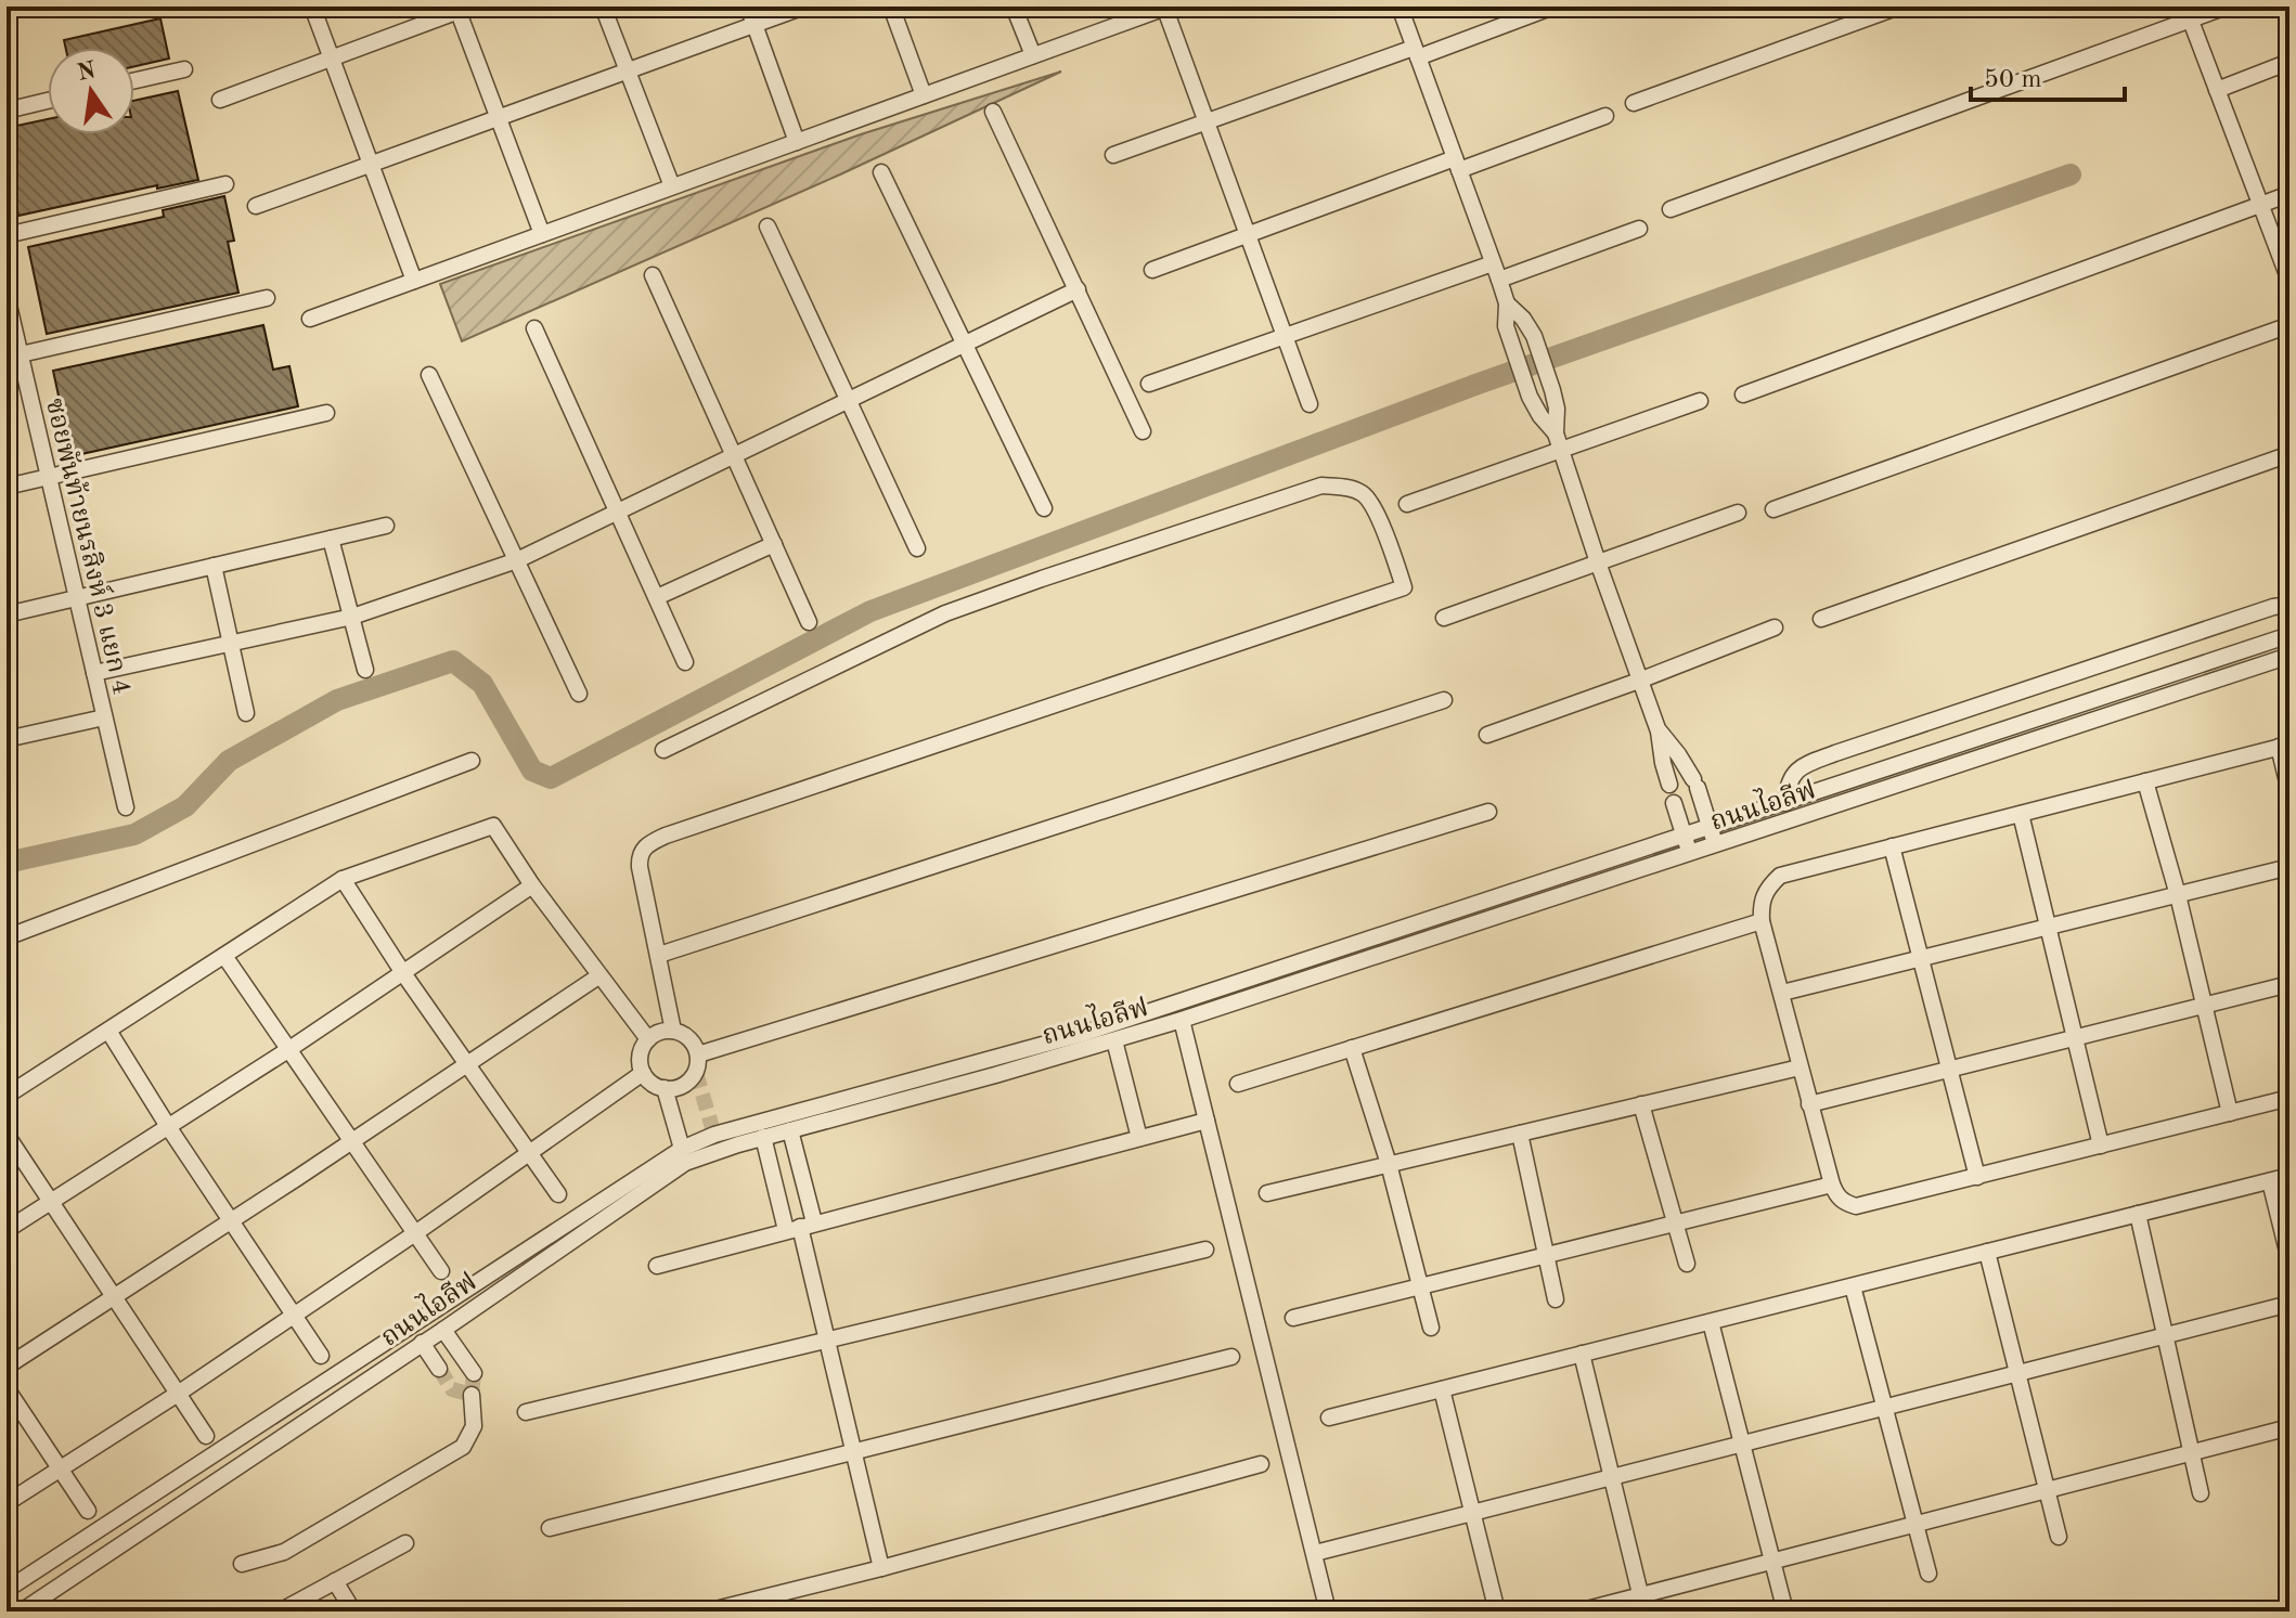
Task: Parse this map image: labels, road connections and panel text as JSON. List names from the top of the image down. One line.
{"streets":{"street":["ซอยพันท้ายนรสิงห์ 3 แยก 4","ถนนไอลีฟ"]},"scale_bar":"50 m","north":"top"}
